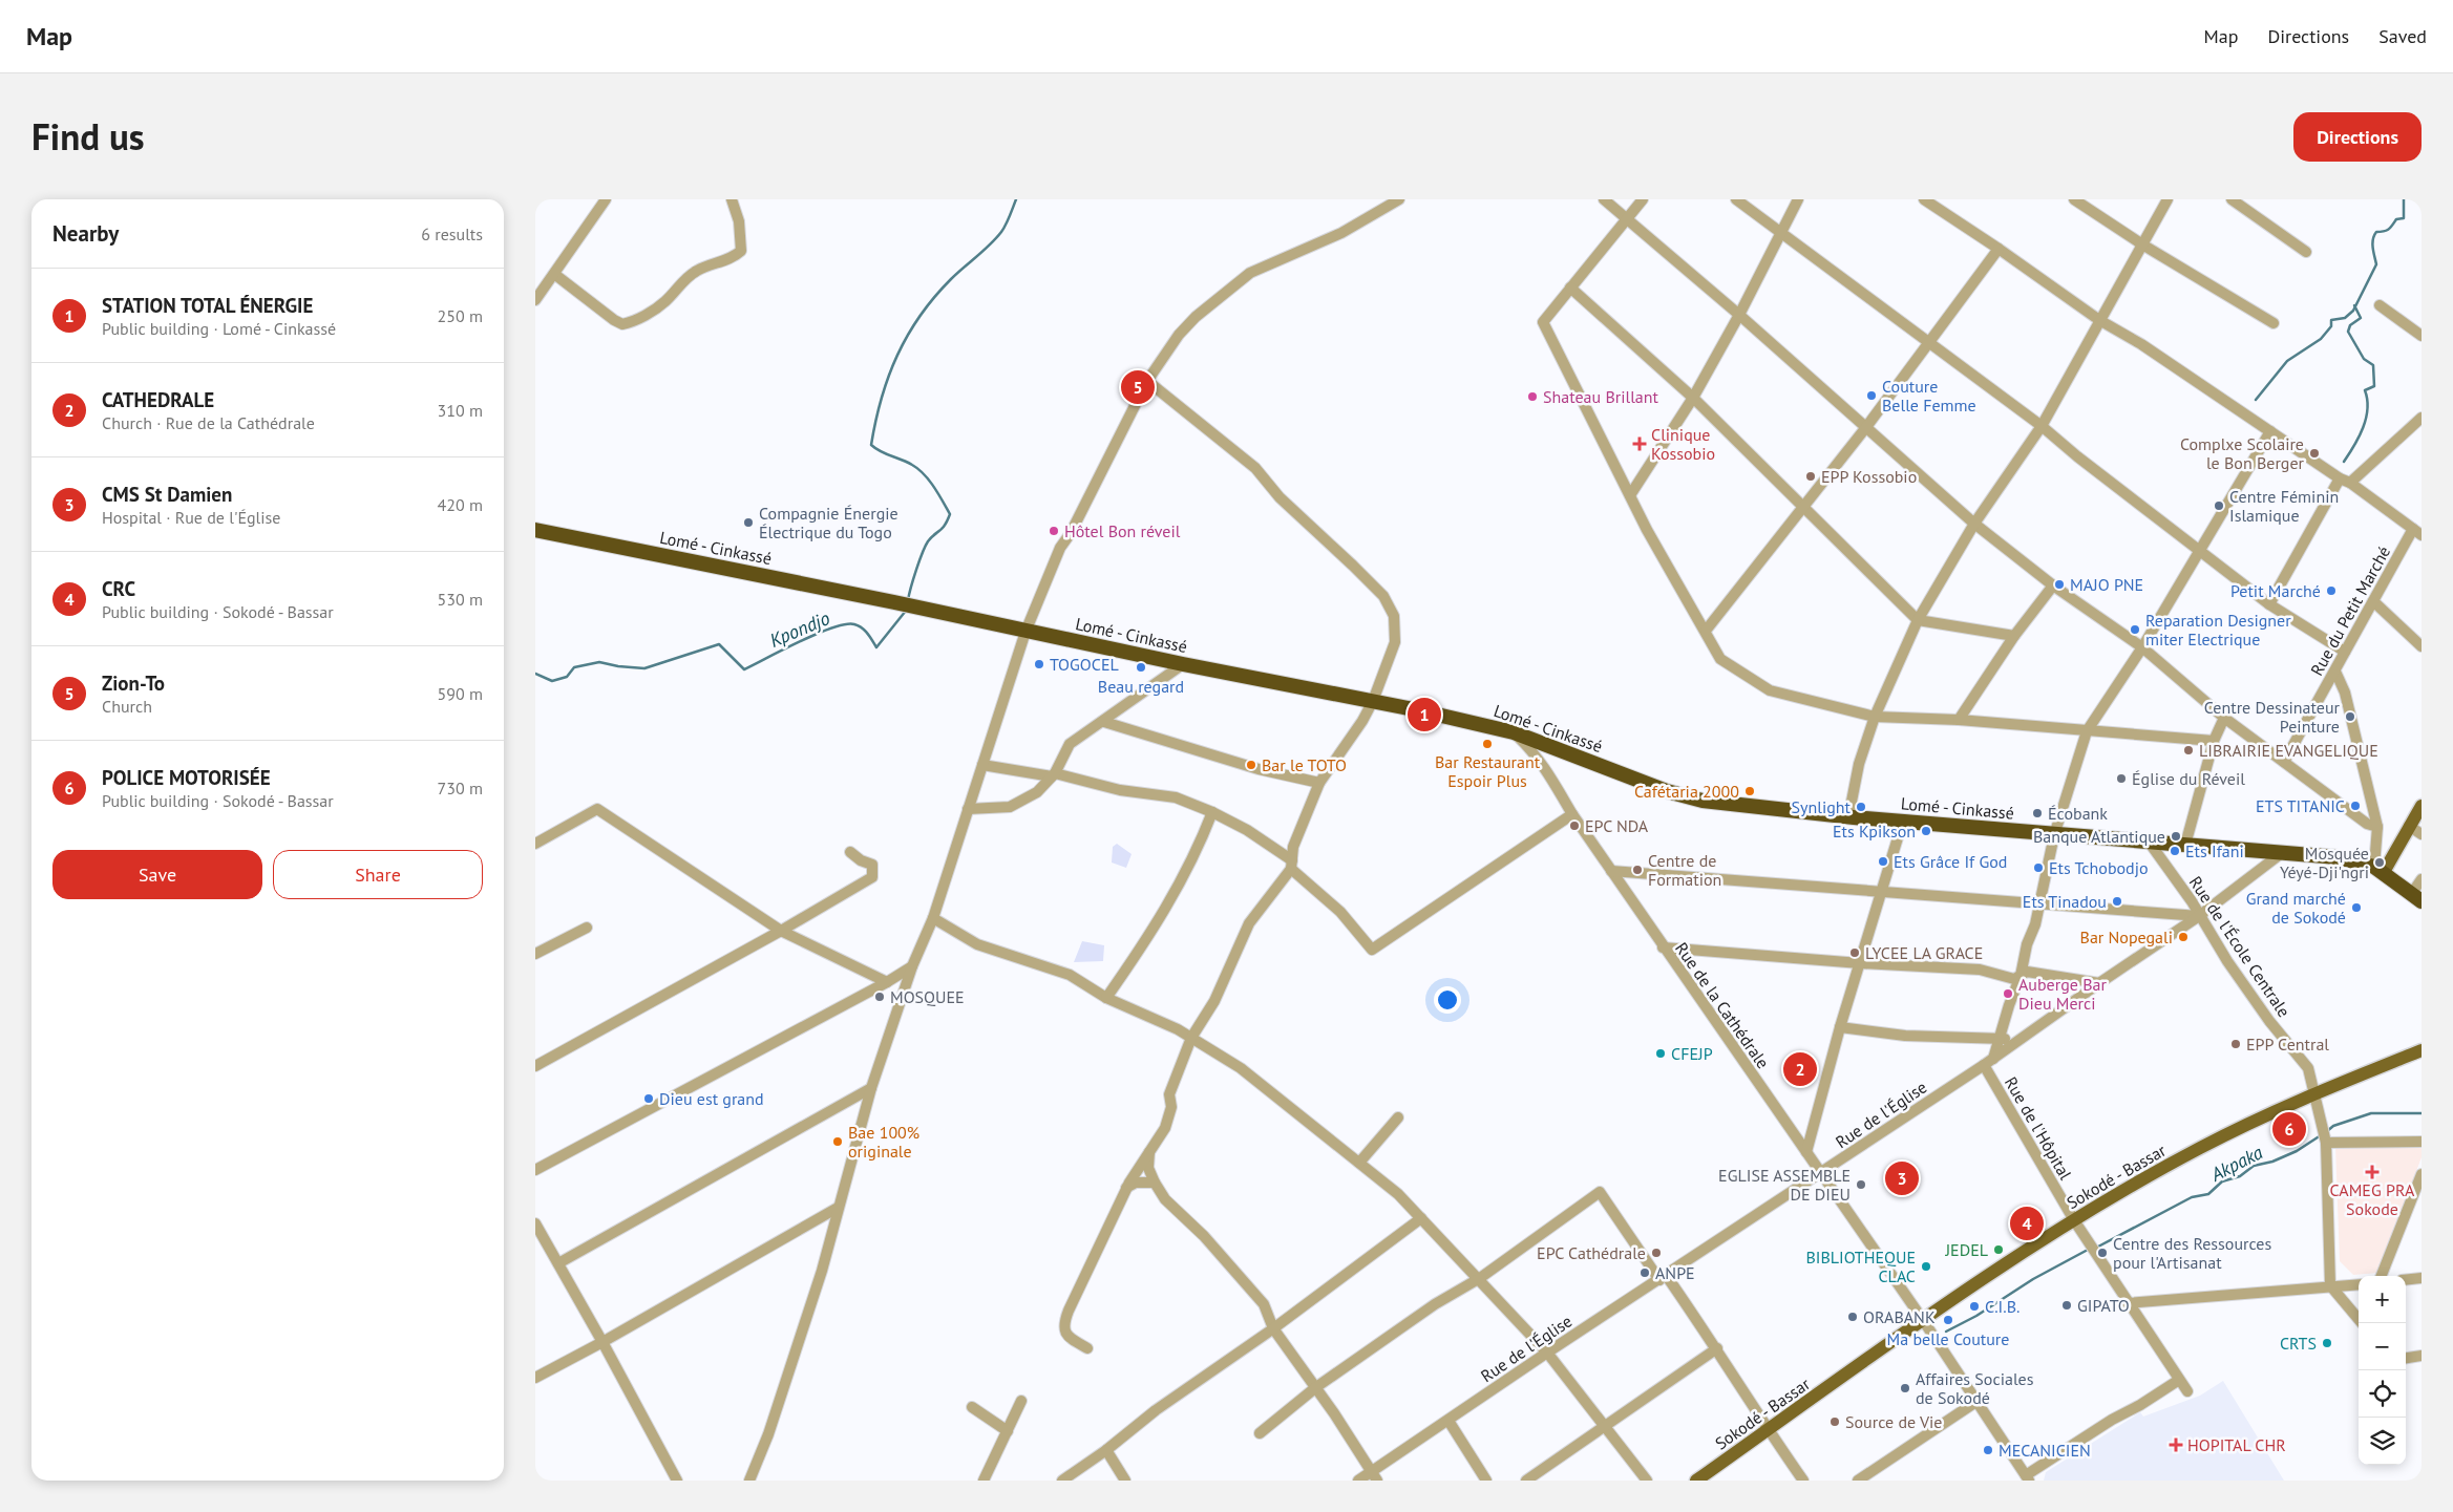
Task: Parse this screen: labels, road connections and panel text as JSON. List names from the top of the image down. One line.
{"streets":{"highway":["Lomé - Cinkassé"],"main road":["Sokodé - Bassar"],"street":["Rue du Petit Marché","Rue de l'École Centrale","Rue de la Cathédrale","Rue de l'Église","Rue de l'Hôpital"]},"crossings":[["Lomé - Cinkassé","Rue de l'École Centrale"],["Lomé - Cinkassé","Rue de la Cathédrale"],["Lomé - Cinkassé","Rue de l'Église"],["Rue de l'École Centrale","Rue de l'Église"],["Rue de l'École Centrale","Sokodé - Bassar"],["Rue de la Cathédrale","Rue de l'Église"],["Rue de la Cathédrale","Sokodé - Bassar"],["Rue de l'Église","Rue de l'Hôpital"],["Rue de l'Hôpital","Sokodé - Bassar"]],"water":["Kpondjo","Akpaka"],"places":{"other":["Couture Belle Femme","Shateau Brillant","Complxe Scolaire le Bon Berger","EPP Kossobio","Centre Féminin Islamique","Compagnie Énergie Électrique du Togo","Hôtel Bon réveil","MAJO PNE","Petit Marché","Reparation Designer miter Electrique","TOGOCEL","Beau regard","Centre Dessinateur Peinture","Bar Restaurant Espoir Plus","LIBRAIRIE EVANGELIQUE","Bar le TOTO","Église du Réveil","Cafétaria 2000","ETS TITANIC","Synlight","Écobank","EPC NDA","Ets Kpikson","Banque Atlantique","Ets Ifani","Ets Grâce If God","Mosquée Yéyé-Dji'ngri","Ets Tchobodjo","Centre de Formation","Ets Tinadou","Grand marché de Sokodé","Bar Nopegali","LYCEE LA GRACE","Auberge Bar Dieu Merci","MOSQUEE","EPP Central","CFEJP","Dieu est grand","Bae 100% originale","EGLISE ASSEMBLE DE DIEU","JEDEL","EPC Cathédrale","Centre des Ressources pour l'Artisanat","BIBLIOTHEQUE CLAC","ANPE","GIPATO","C.I.B.","ORABANK","Ma belle Couture","CRTS","Affaires Sociales de Sokodé","Source de Vie","MECANICIEN"],"health":["Clinique Kossobio","CAMEG PRA Sokode","HOPITAL CHR"]},"page":{"header":"Map","nav":["Map","Directions","Saved"],"title":"Find us","buttons":["Directions",["Save","Share"]],"heading":["Nearby","6 results"],"list":[{"mark":"1","name":"STATION TOTAL ÉNERGIE","note":"Public building · Lomé - Cinkassé","value":"250 m"},{"mark":"2","name":"CATHEDRALE","note":"Church · Rue de la Cathédrale","value":"310 m"},{"mark":"3","name":"CMS St Damien","note":"Hospital · Rue de l'Église","value":"420 m"},{"mark":"4","name":"CRC","note":"Public building · Sokodé - Bassar","value":"530 m"},{"mark":"5","name":"Zion-To","note":"Church","value":"590 m"},{"mark":"6","name":"POLICE MOTORISÉE","note":"Public building · Sokodé - Bassar","value":"730 m"}],"pins":["5","1","2","6","3","4"],"map_buttons":["+","−"]}}
